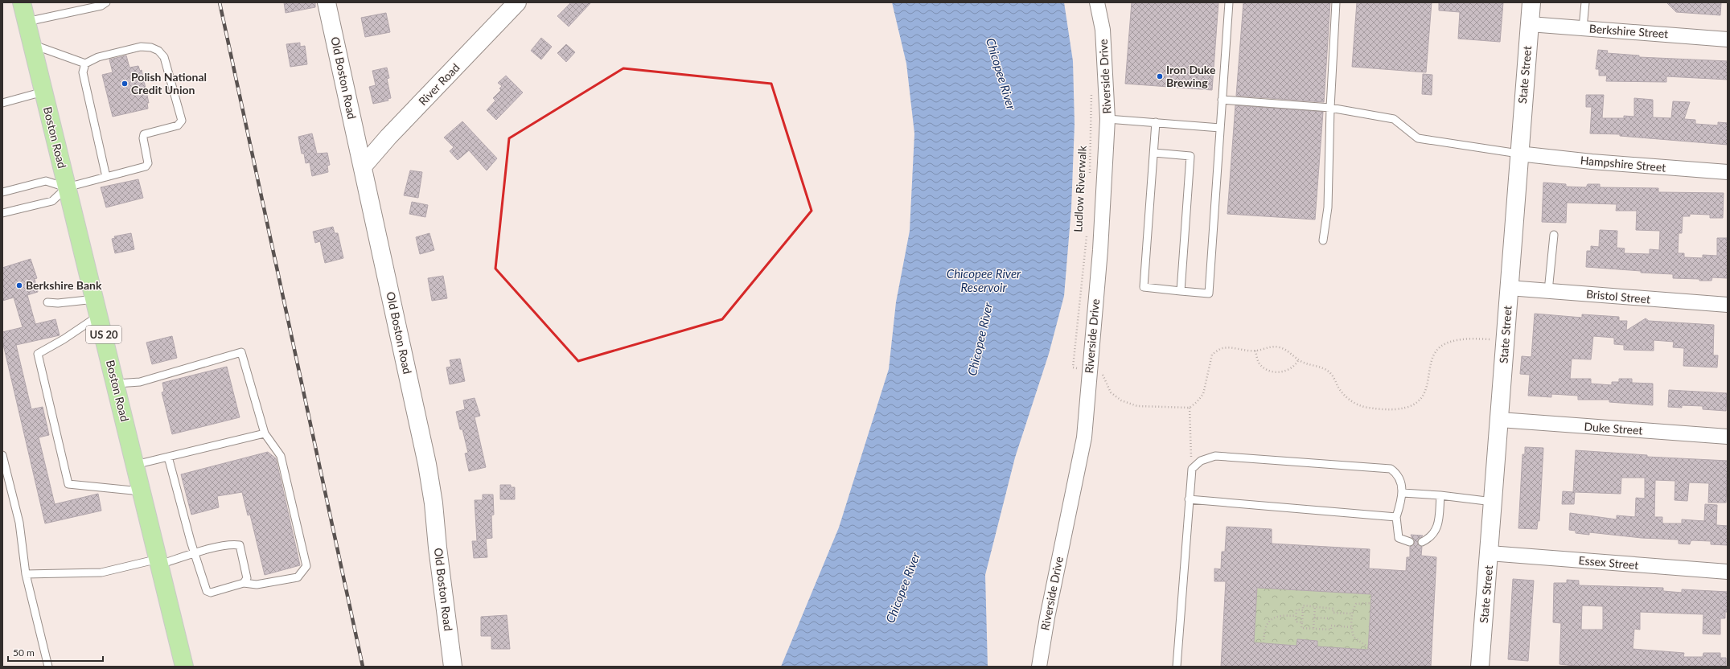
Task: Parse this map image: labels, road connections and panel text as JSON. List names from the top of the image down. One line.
{"streets":{"main road":["Boston Road","US 20"],"street":["Berkshire Street","State Street","Riverside Drive","Old Boston Road","River Road","Hampshire Street","Bristol Street","Duke Street","Essex Street"],"path":["Ludlow Riverwalk"]},"crossings":[["Berkshire Street","State Street"],["State Street","Hampshire Street"],["State Street","Bristol Street"],["State Street","Duke Street"],["State Street","Essex Street"],["Old Boston Road","River Road"]],"water":["Chicopee River","Chicopee River Reservoir"],"places":["Iron Duke Brewing","Polish National Credit Union","Berkshire Bank"],"scale_bar":"50 m"}
